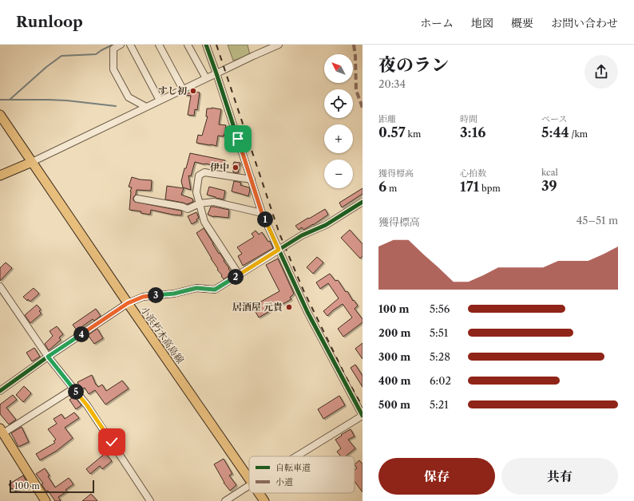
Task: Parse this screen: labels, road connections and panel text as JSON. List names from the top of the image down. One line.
{"streets":{"main road":["小浜朽木高島線"]},"places":["すし初","伊中","居酒屋 元貴"],"legend":["自転車道","小道"],"scale_bar":"100 m","north":"top left","page":{"header":"Runloop","nav":["ホーム","地図","概要","お問い合わせ"],"heading":["夜のラン","20:34"],"map_buttons":["+","−"],"stats":[["距離","0.57 km"],["時間","3:16"],["ペース","5:44 /km"],["獲得標高","6 m"],["心拍数","171 bpm"],["kcal","39"]],"chart":["獲得標高","45–51 m"],"pins":["1","2","3","4","5"],"list":[{"name":"100 m","note":"5:56"},{"name":"200 m","note":"5:51"},{"name":"300 m","note":"5:28"},{"name":"400 m","note":"6:02"},{"name":"500 m","note":"5:21"}],"buttons":["保存","共有"],"scale":"100 m"}}
